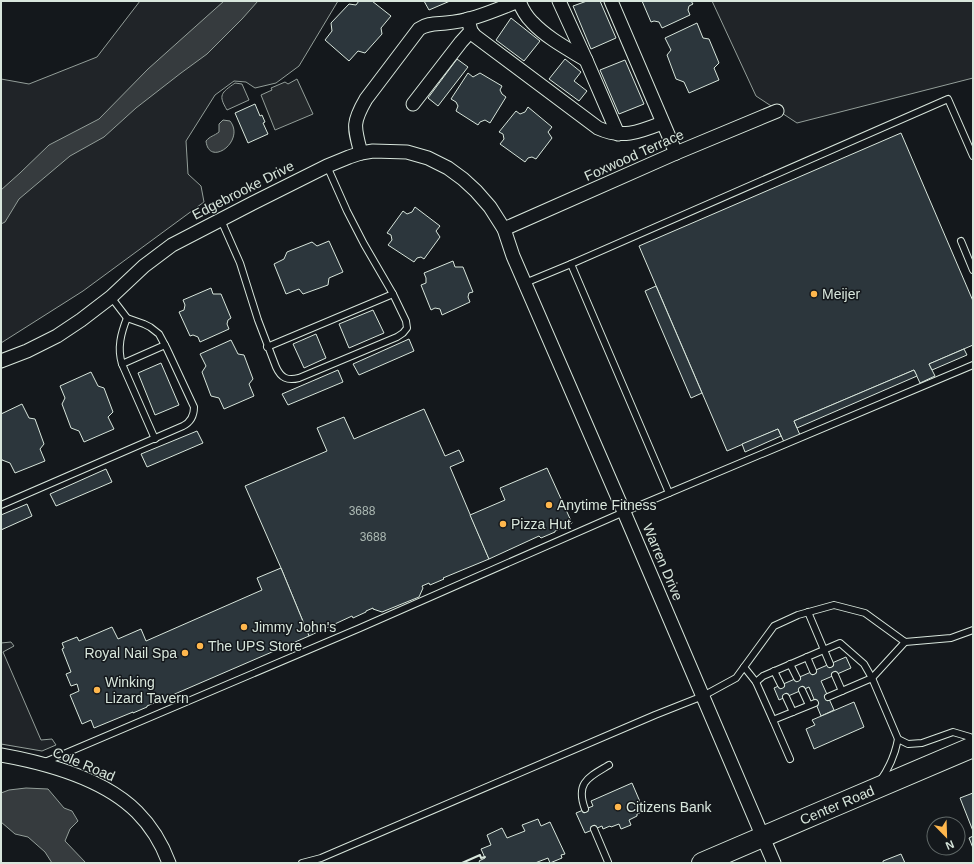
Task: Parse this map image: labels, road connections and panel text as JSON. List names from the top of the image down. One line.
{"streets":{"main road":["Center Road"],"street":["Foxwood Terrace","Edgebrooke Drive","Warren Drive","Cole Road"]},"crossings":[["Foxwood Terrace","Edgebrooke Drive"],["Foxwood Terrace","Warren Drive"],["Edgebrooke Drive","Warren Drive"],["Warren Drive","Center Road"]],"places":["Meijer","Anytime Fitness","Pizza Hut","Jimmy John's","The UPS Store","Royal Nail Spa","Winking Lizard Tavern","Citizens Bank"],"house_numbers":["3688","3688"],"north":"bottom right"}
